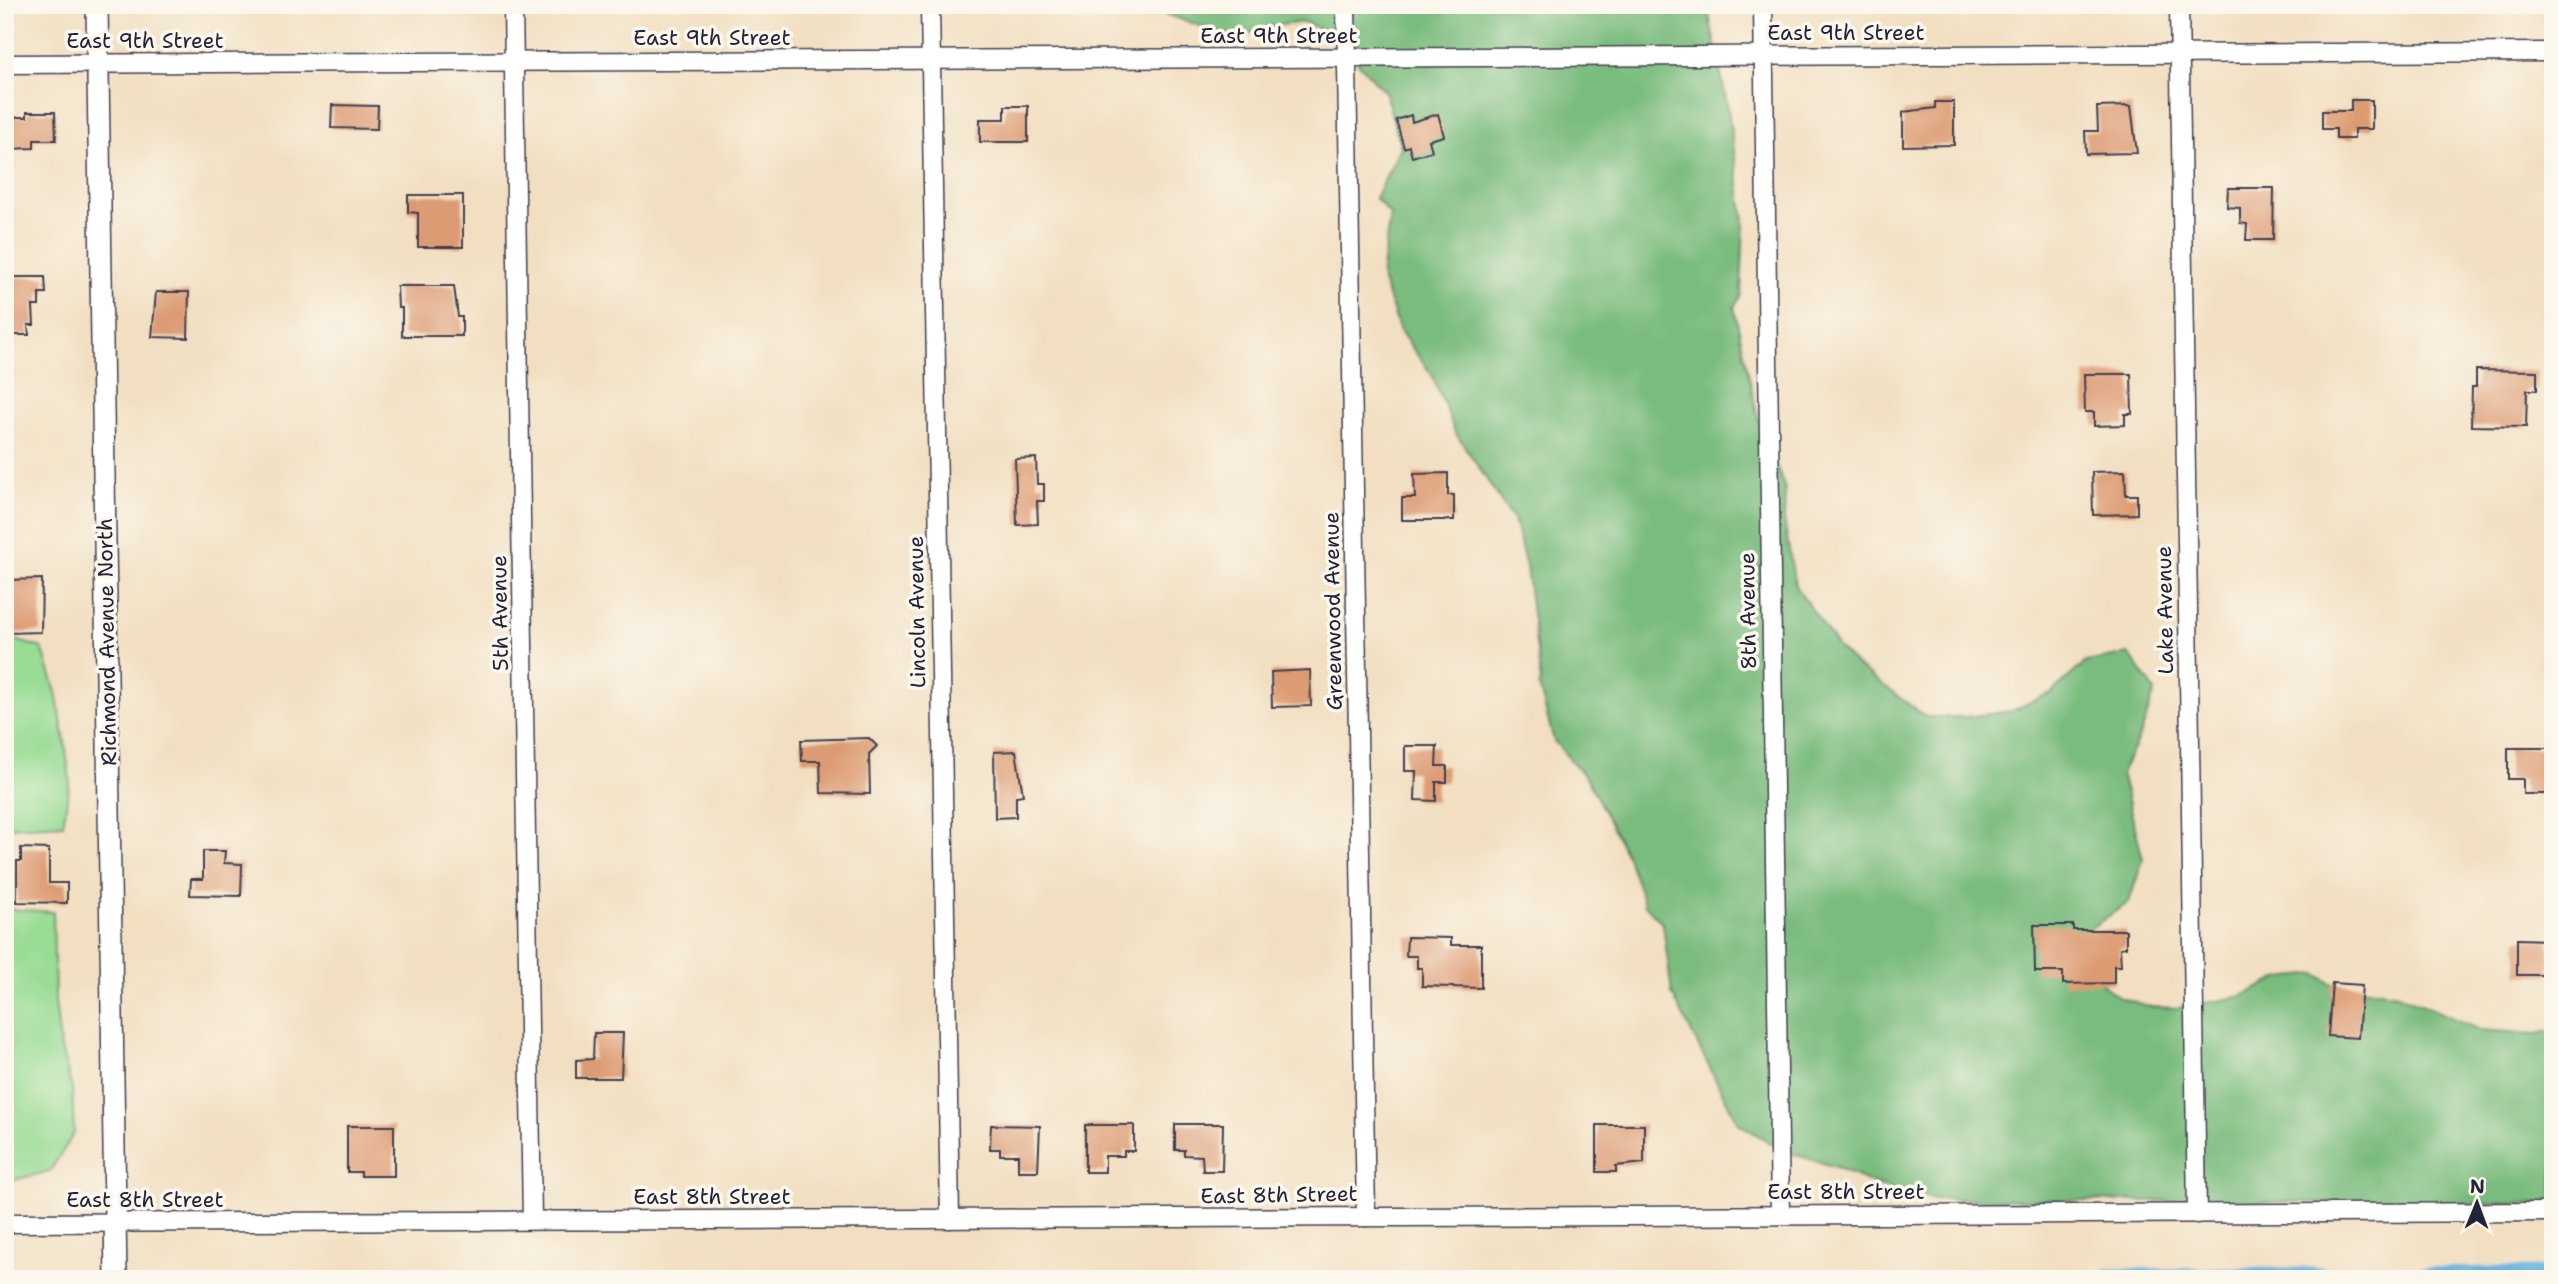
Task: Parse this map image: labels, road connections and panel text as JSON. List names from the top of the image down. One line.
{"streets":{"street":["East 9th Street","Lake Avenue","Greenwood Avenue","8th Avenue","Lincoln Avenue","5th Avenue","Richmond Avenue North","East 8th Street"]},"crossings":[["East 9th Street","Lake Avenue"],["East 9th Street","Greenwood Avenue"],["East 9th Street","8th Avenue"],["East 9th Street","Lincoln Avenue"],["East 9th Street","5th Avenue"],["East 9th Street","Richmond Avenue North"],["Lake Avenue","East 8th Street"],["Greenwood Avenue","East 8th Street"],["8th Avenue","East 8th Street"],["Lincoln Avenue","East 8th Street"],["5th Avenue","East 8th Street"],["Richmond Avenue North","East 8th Street"]],"north":"top"}
